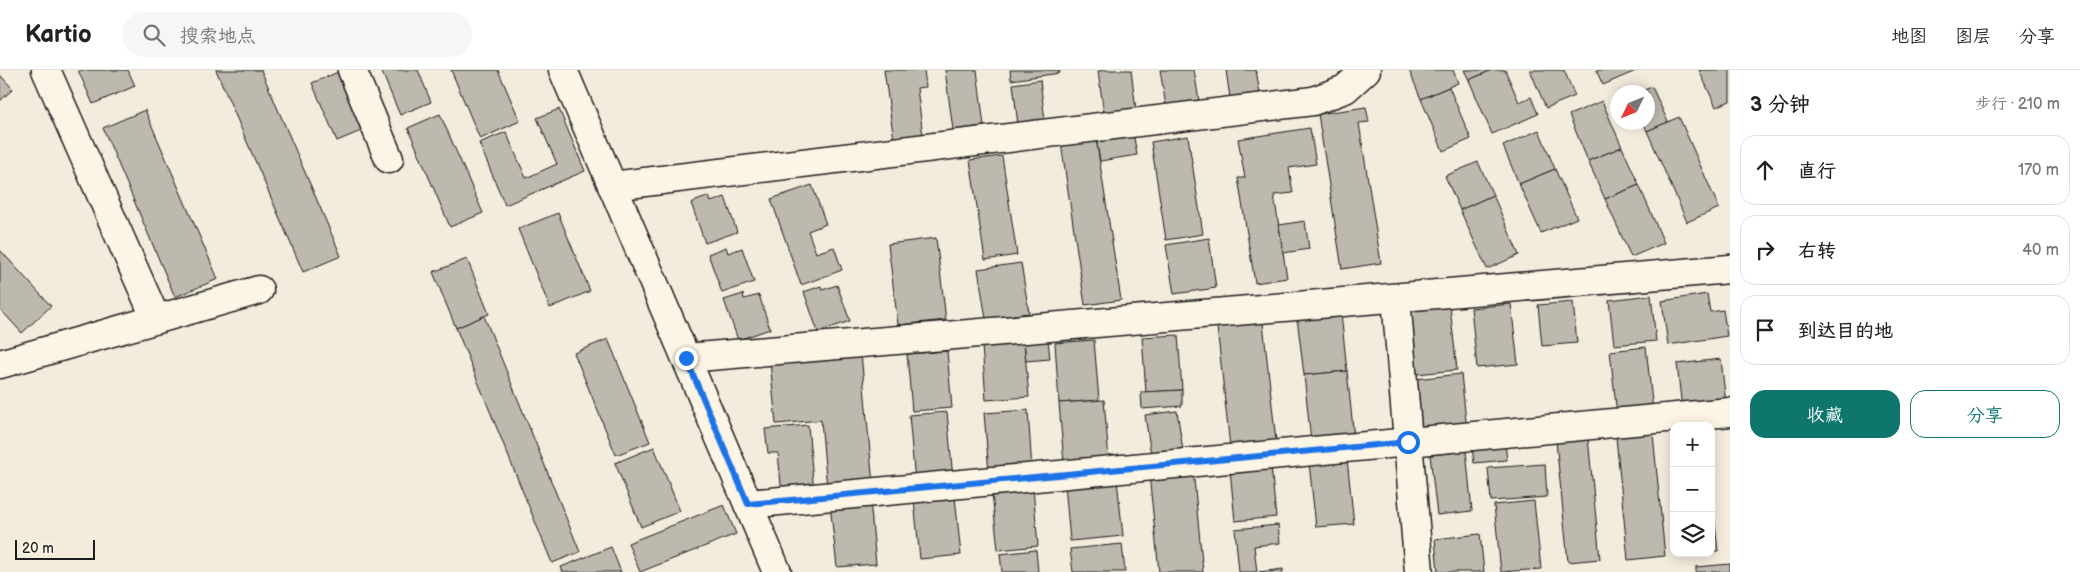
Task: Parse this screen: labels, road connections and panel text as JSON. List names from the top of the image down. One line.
{"scale_bar":"20 m","north":"bottom left","page":{"header":"Kartio","search":"搜索地点","nav":["地图","图层","分享"],"heading":["3 分钟","步行 · 210 m"],"list":[["直行","170 m"],["右转","40 m"],"到达目的地"],"buttons":["收藏","分享"],"map_buttons":["+","−"],"scale":"20 m"}}
